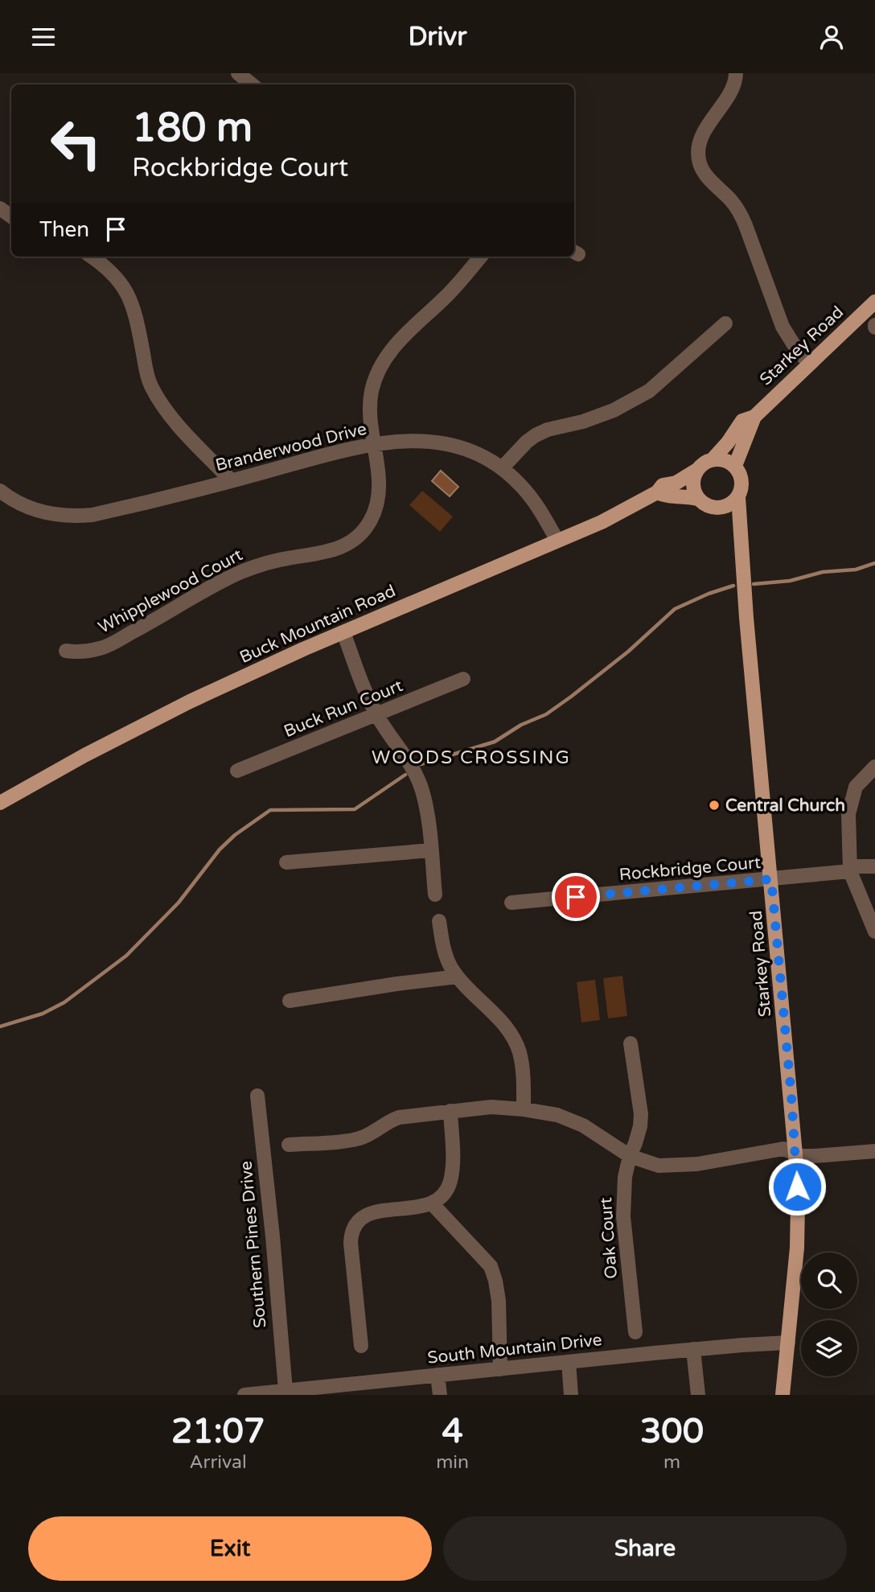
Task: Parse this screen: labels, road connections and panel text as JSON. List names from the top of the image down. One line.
{"streets":{"main road":["Starkey Road","Buck Mountain Road"],"street":["Branderwood Drive","Whipplewood Court","Buck Run Court","Rockbridge Court","Oak Court","Southern Pines Drive","South Mountain Drive"]},"crossings":[["Starkey Road","Buck Mountain Road"],["Starkey Road","Rockbridge Court"],["Starkey Road","South Mountain Drive"],["Branderwood Drive","Whipplewood Court"],["Branderwood Drive","Buck Mountain Road"],["Southern Pines Drive","South Mountain Drive"]],"districts":["WOODS CROSSING"],"places":["Central Church"],"page":{"header":"Drivr","turn":["180 m","Rockbridge Court"],"then":"Then","eta":["21:07","Arrival","4","min","300","m"],"buttons":["Exit","Share"]}}
